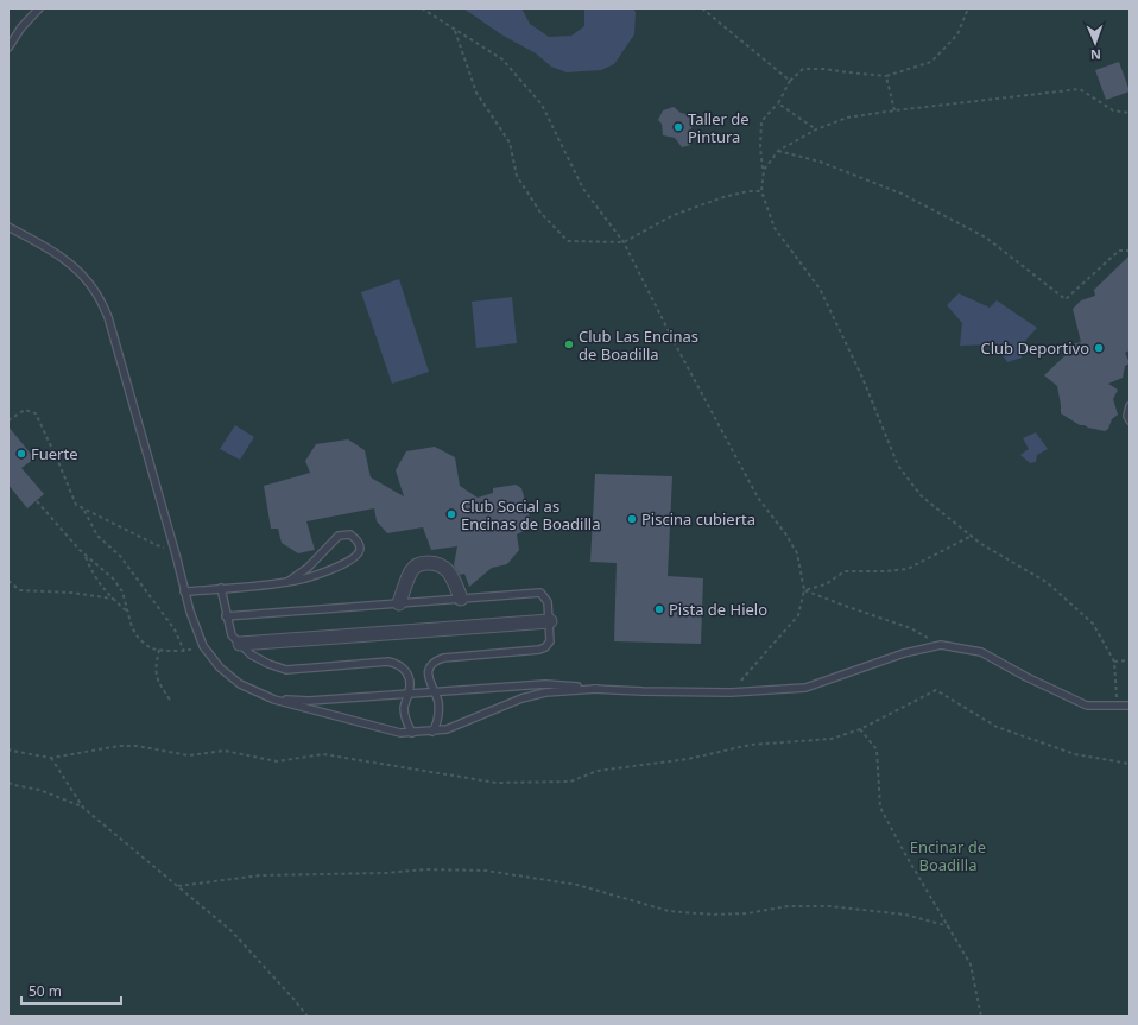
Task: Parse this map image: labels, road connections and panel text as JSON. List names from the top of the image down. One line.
{"parks":["Encinar de Boadilla"],"places":["Taller de Pintura","Club Las Encinas de Boadilla","Club Deportivo","Fuerte","Club Social as Encinas de Boadilla","Piscina cubierta","Pista de Hielo"],"scale_bar":"50 m","north":"bottom"}
